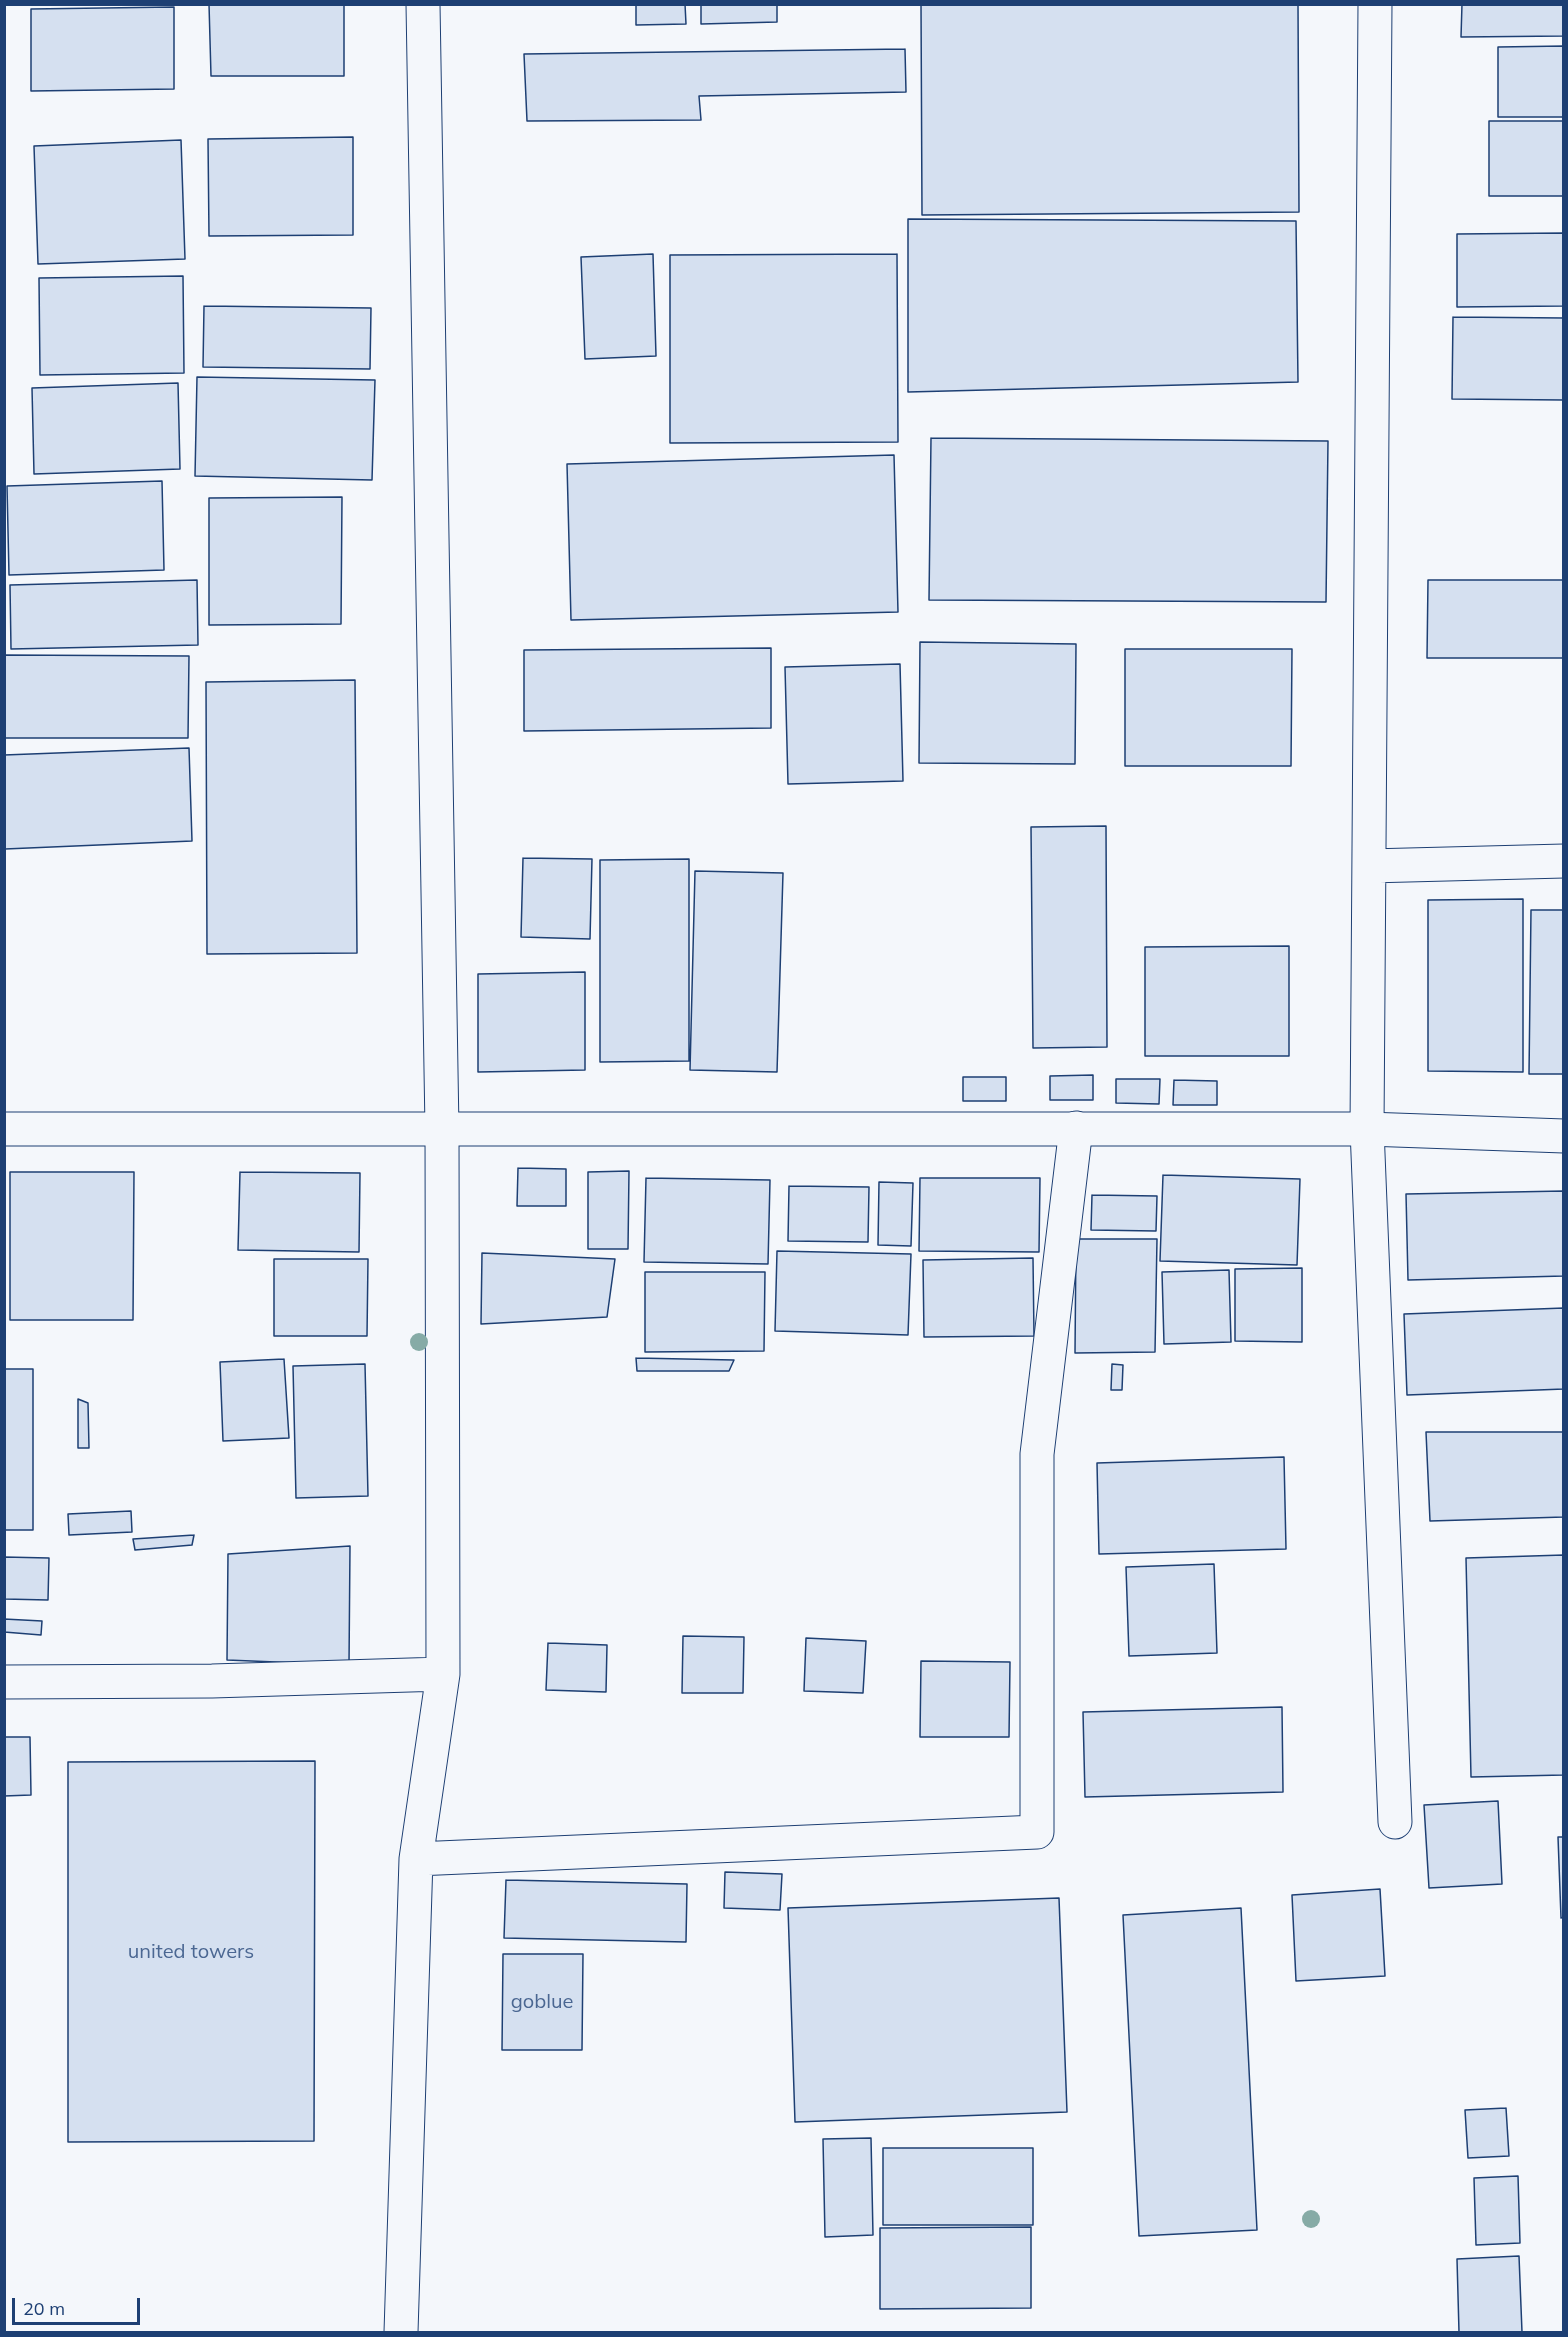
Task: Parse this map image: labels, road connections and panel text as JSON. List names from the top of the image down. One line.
{"house_numbers":["united towers","goblue"],"scale_bar":"20 m"}
